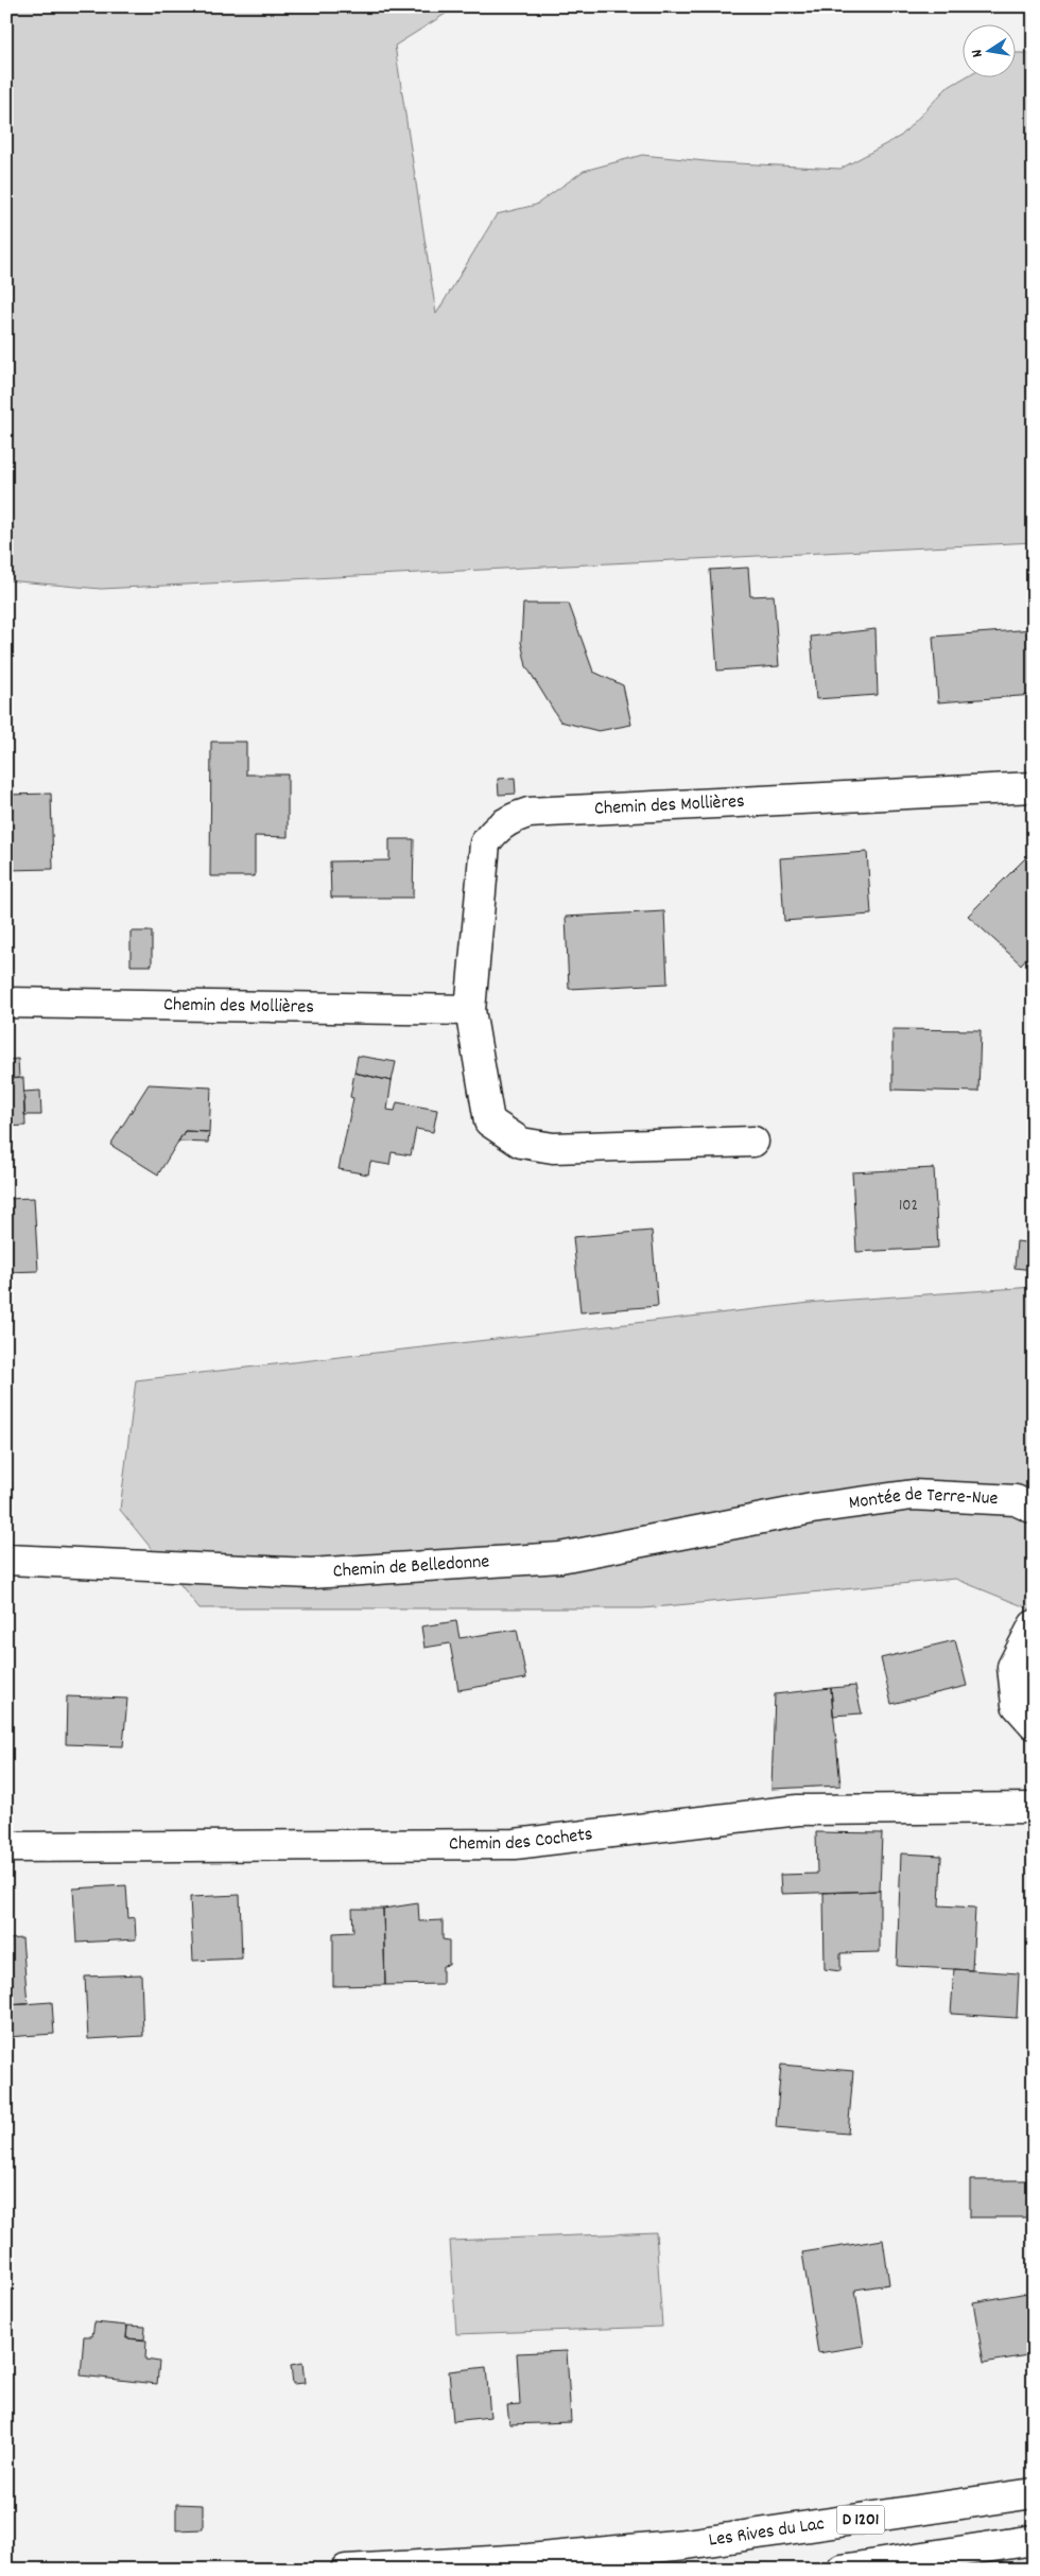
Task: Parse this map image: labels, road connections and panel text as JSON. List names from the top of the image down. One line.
{"streets":{"street":["Chemin des Mollières","Montée de Terre-Nue","Chemin de Belledonne","Chemin des Cochets","D 1201","Les Rives du Lac"]},"crossings":[["Montée de Terre-Nue","Chemin de Belledonne"]],"house_numbers":["102"],"north":"left"}
